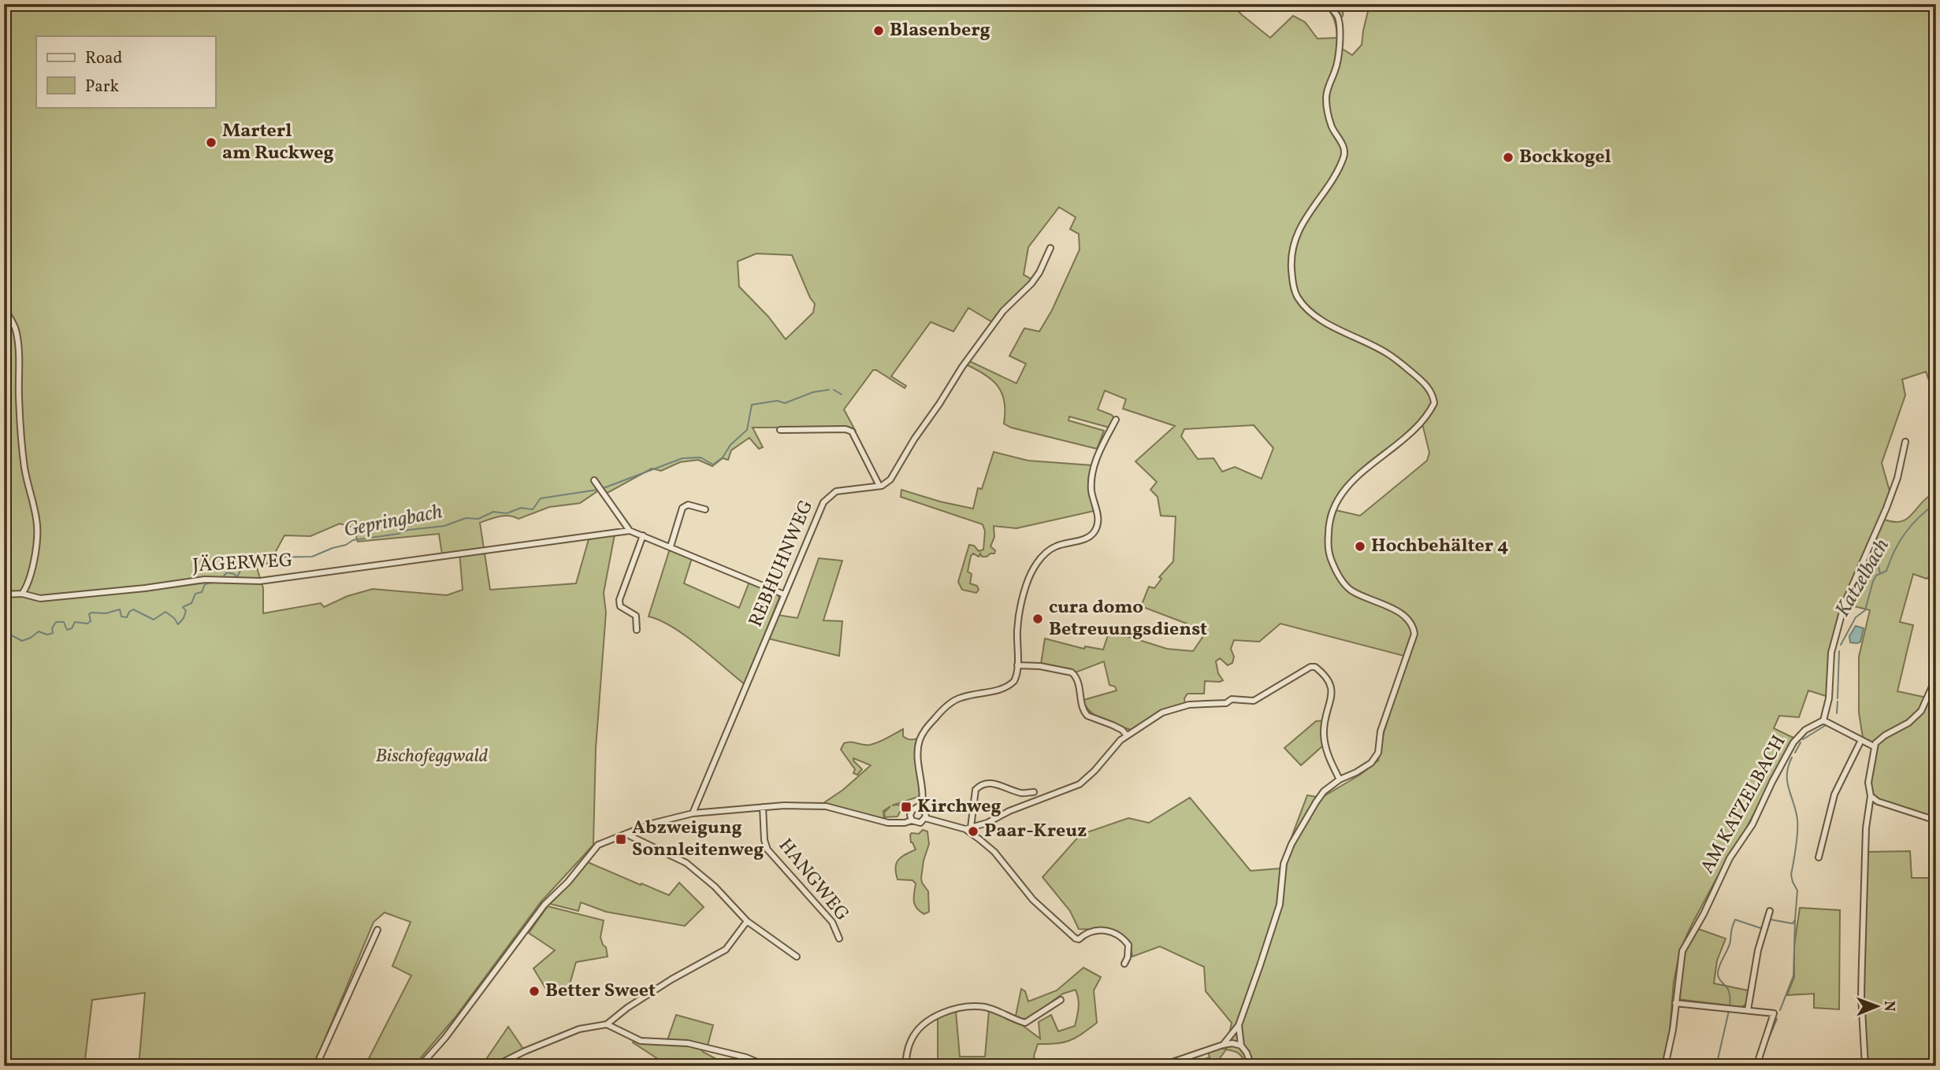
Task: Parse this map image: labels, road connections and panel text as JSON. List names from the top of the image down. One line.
{"streets":{"street":["JÄGERWEG","REBHUHNWEG","AM KATZELBACH","HANGWEG"]},"crossings":[["JÄGERWEG","REBHUHNWEG"]],"water":["Gepringbach","Katzelbach"],"parks":["Bischofeggwald"],"places":{"other":["Blasenberg","Marterl am Ruckweg","Bockkogel","Hochbehälter 4","cura domo Betreuungsdienst","Paar-Kreuz","Better Sweet"],"transit":["Kirchweg","Abzweigung Sonnleitenweg"]},"legend":["Road","Park"],"north":"right"}
